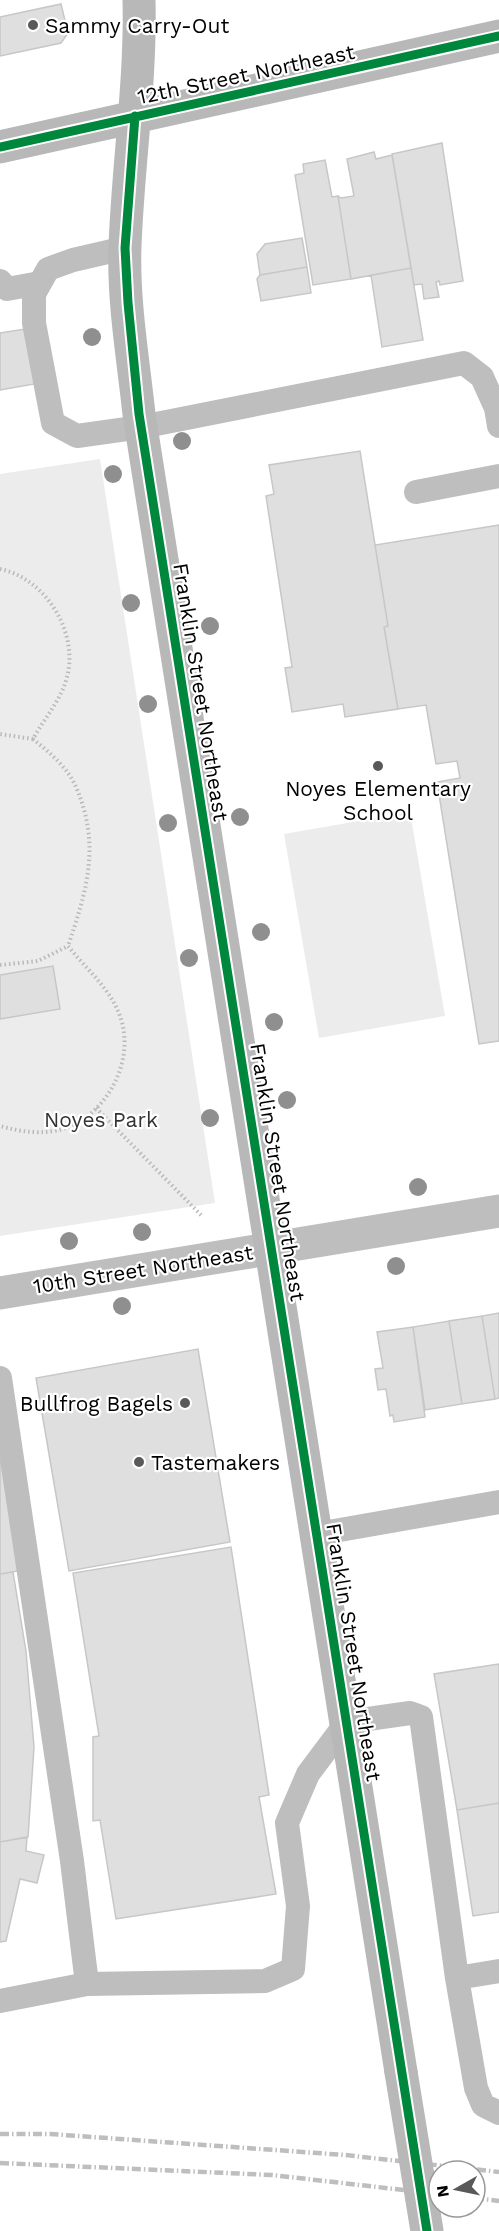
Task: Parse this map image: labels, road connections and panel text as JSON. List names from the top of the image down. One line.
{"streets":{"street":["12th Street Northeast","Franklin Street Northeast","10th Street Northeast"]},"crossings":[["12th Street Northeast","Franklin Street Northeast"],["Franklin Street Northeast","10th Street Northeast"]],"parks":["Noyes Park"],"places":["Sammy Carry-Out","Noyes Elementary School","Bullfrog Bagels","Tastemakers"],"north":"left"}
